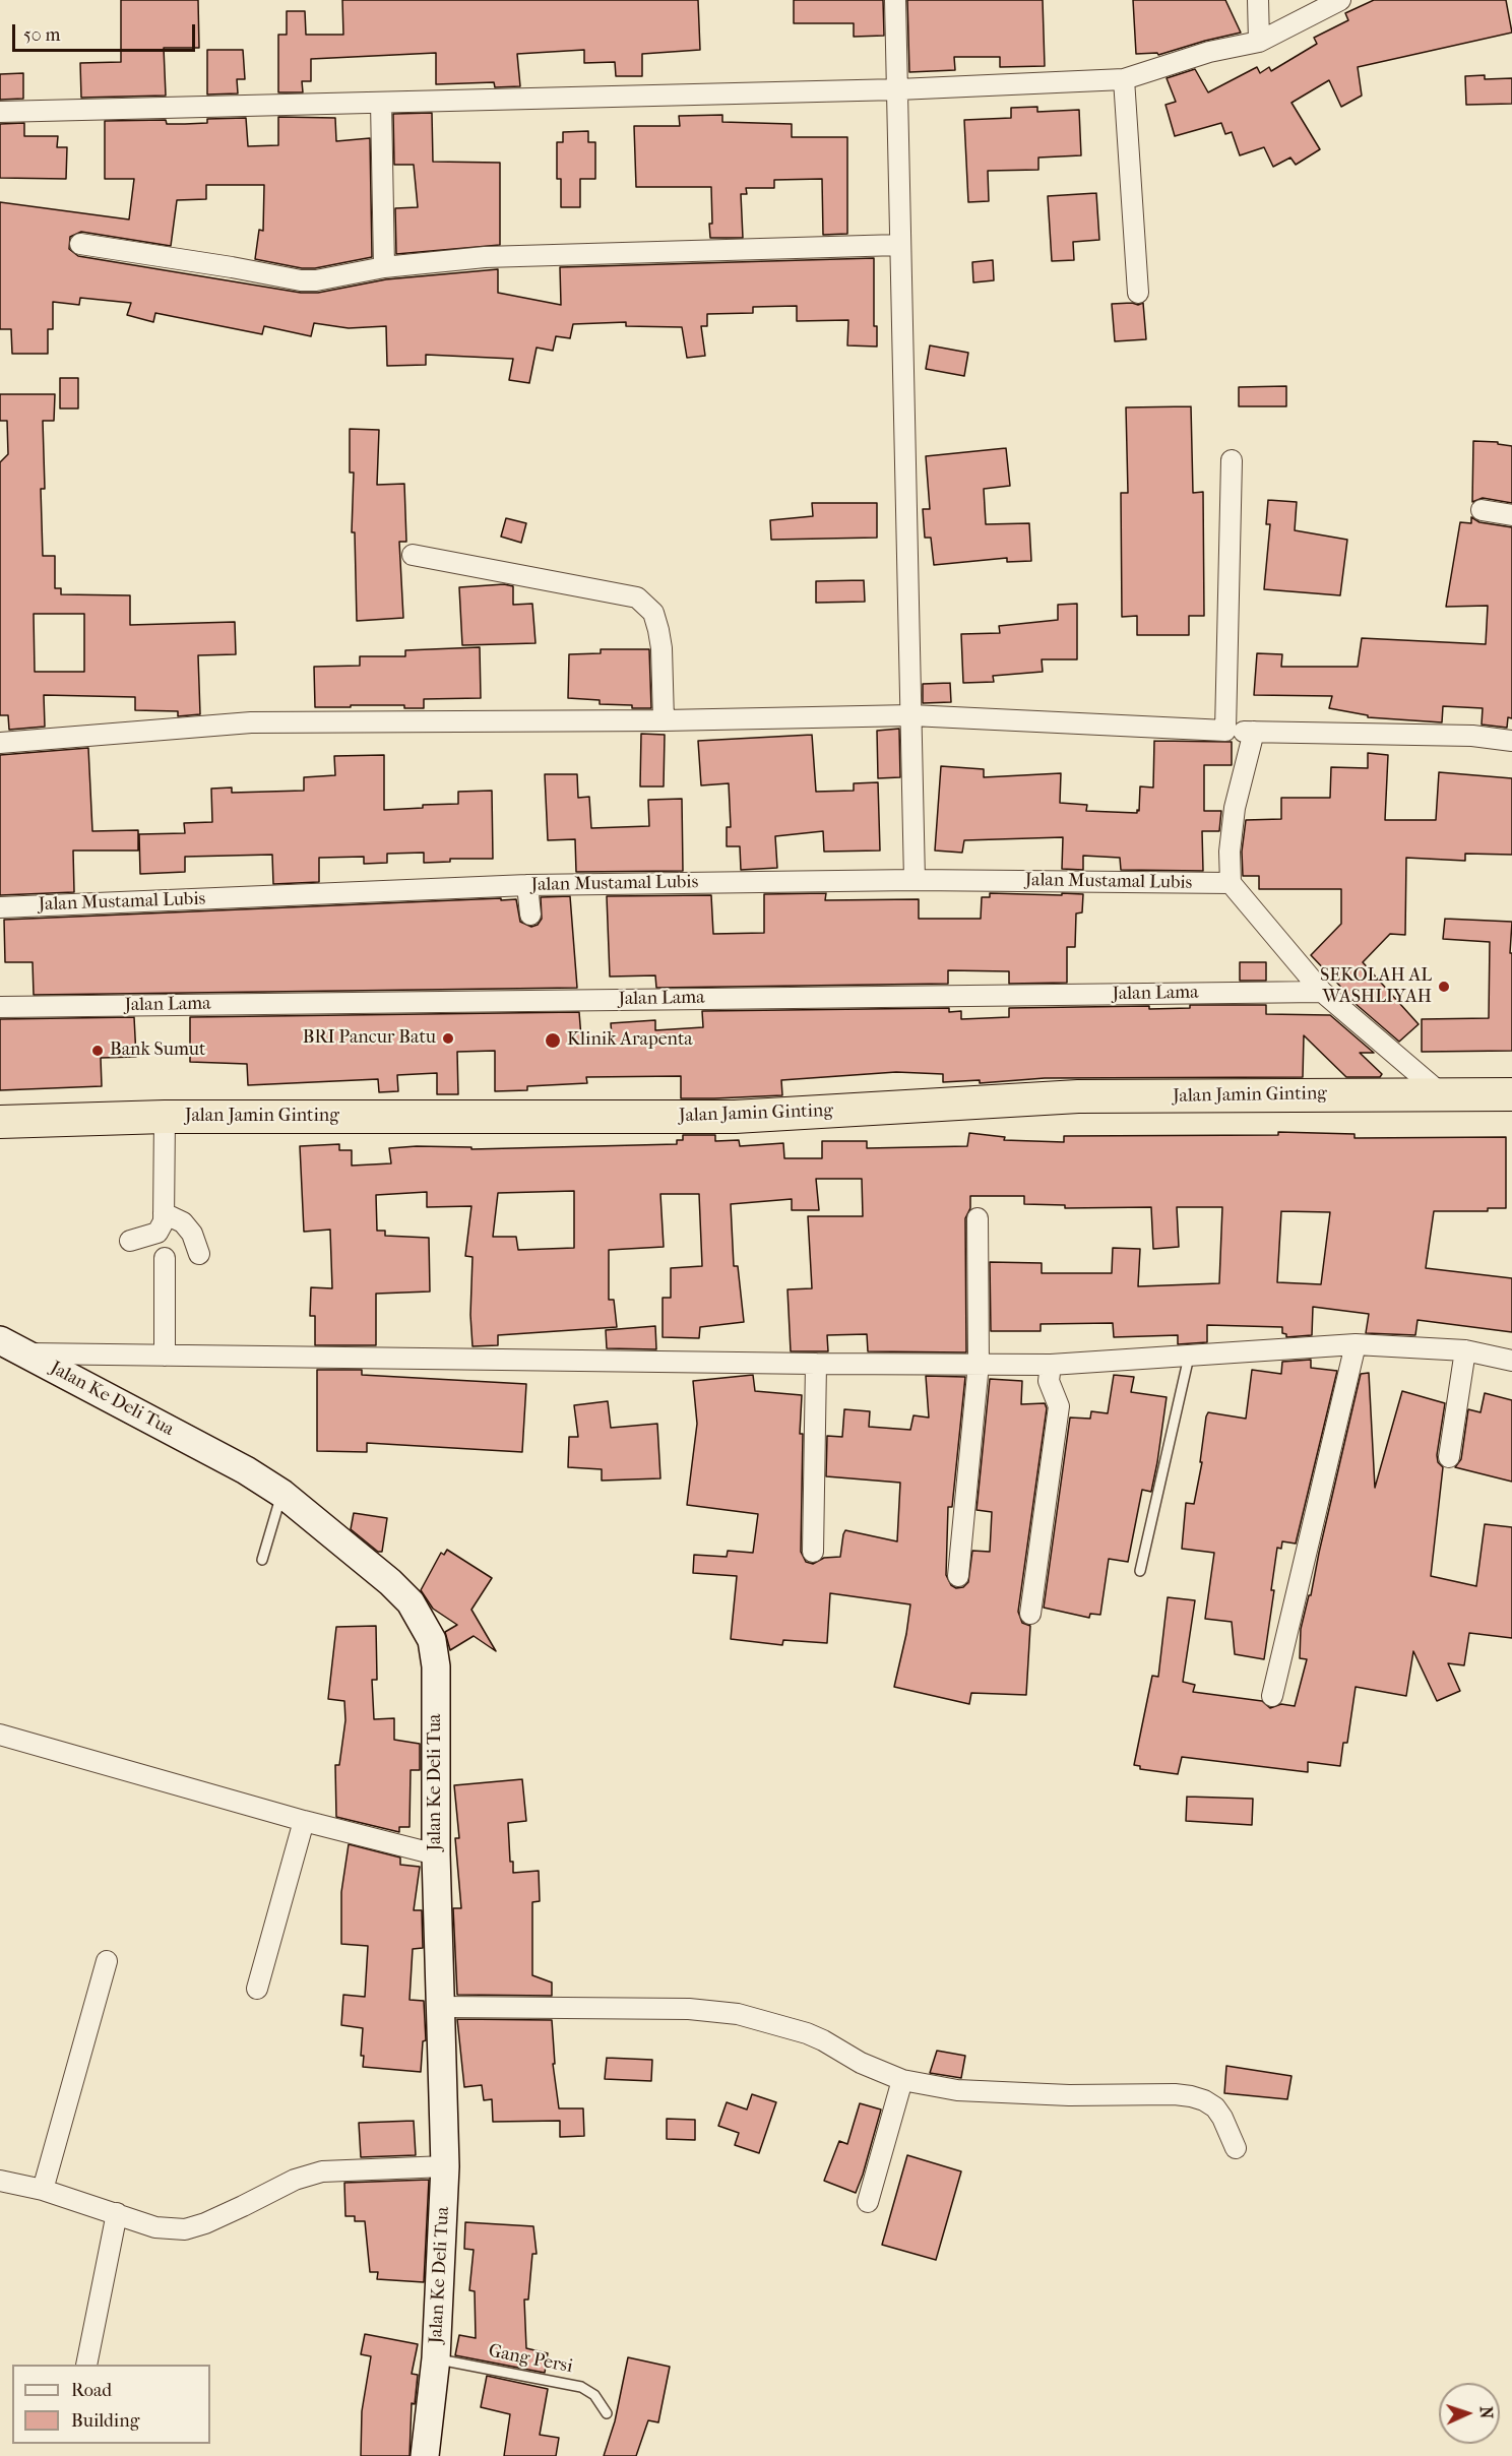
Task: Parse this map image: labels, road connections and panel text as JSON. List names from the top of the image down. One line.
{"streets":{"highway":["Jalan Jamin Ginting"],"main road":["Jalan Ke Deli Tua"],"street":["Jalan Mustamal Lubis","Jalan Lama"],"lane":["Gang Persi"]},"crossings":[["Jalan Ke Deli Tua","Gang Persi"]],"places":["SEKOLAH AL WASHLIYAH","BRI Pancur Batu","Klinik Arapenta","Bank Sumut"],"legend":["Road","Building"],"scale_bar":"50 m","north":"right"}
